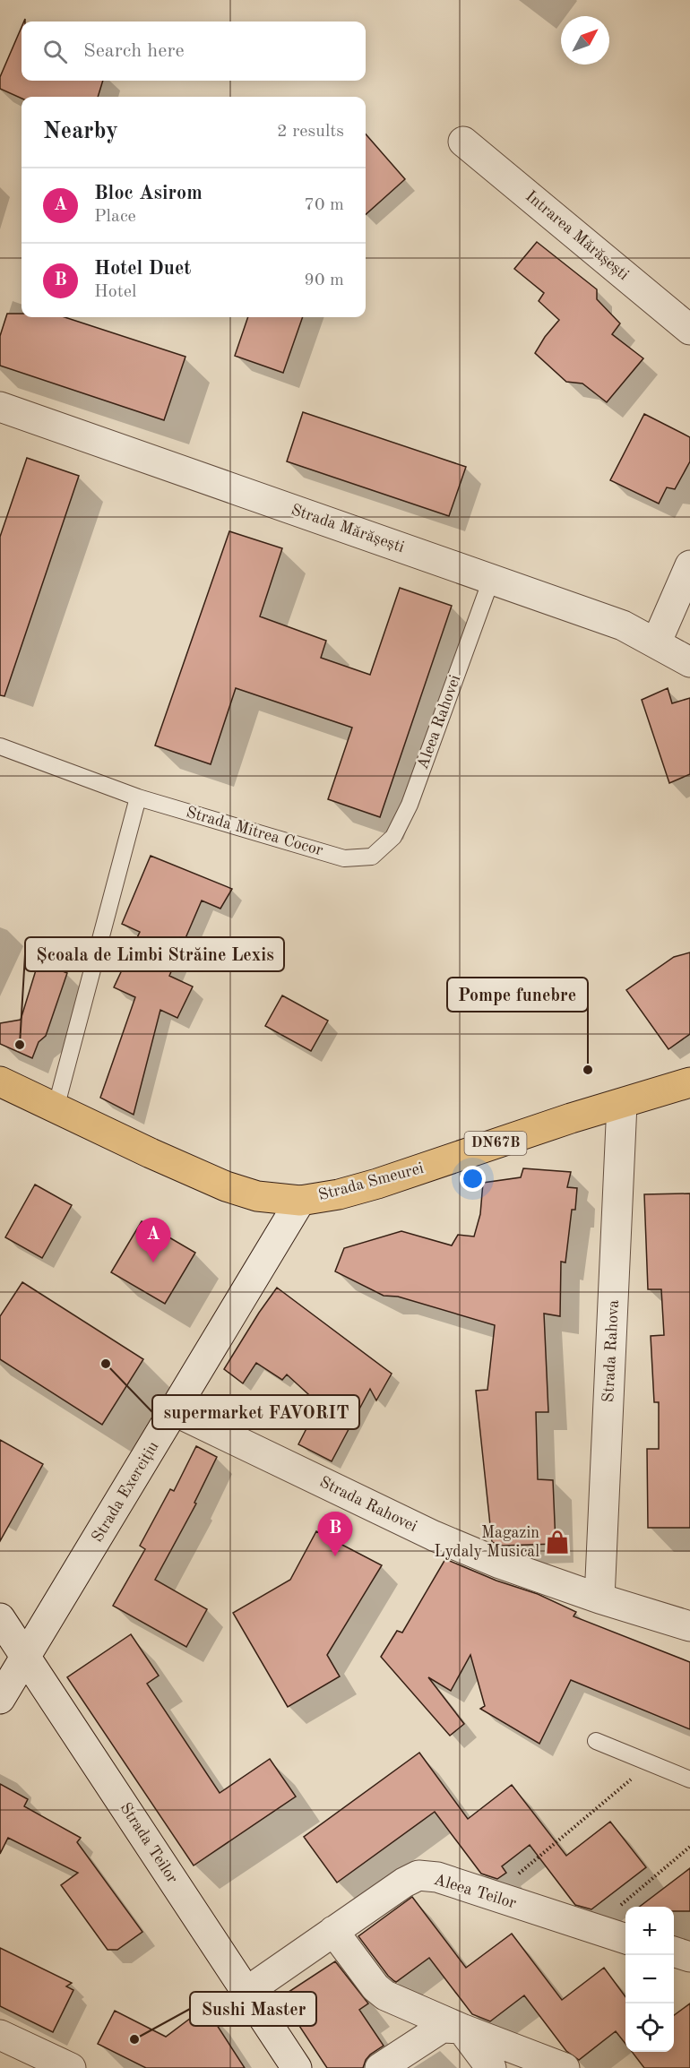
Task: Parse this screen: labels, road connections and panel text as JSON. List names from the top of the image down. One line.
{"streets":{"main road":["DN67B","Strada Smeurei"],"street":["Intrarea Mărășești","Strada Mărășești","Strada Rahova","Strada Exercițiu","Strada Rahovei","Strada Teilor","Aleea Teilor"],"lane":["Aleea Rahovei","Strada Mitrea Cocor"]},"crossings":[["Strada Mărășești","Aleea Rahovei"],["Aleea Rahovei","Strada Mitrea Cocor"],["Strada Smeurei","Strada Rahova"],["Strada Smeurei","Strada Exercițiu"],["Strada Rahova","Strada Rahovei"],["Strada Exercițiu","Strada Rahovei"],["Strada Exercițiu","Strada Teilor"],["Strada Teilor","Aleea Teilor"]],"places":{"other":["Școala de Limbi Străine Lexis","Pompe funebre","supermarket FAVORIT","Sushi Master"],"shop":["Magazin Lydaly Musical"]},"north":"top right","page":{"search":"Search here","heading":["Nearby","2 results"],"list":[{"mark":"A","name":"Bloc Asirom","note":"Place","value":"70 m"},{"mark":"B","name":"Hotel Duet","note":"Hotel","value":"90 m"}],"pins":["A","B"],"map_buttons":["+","−"]}}
